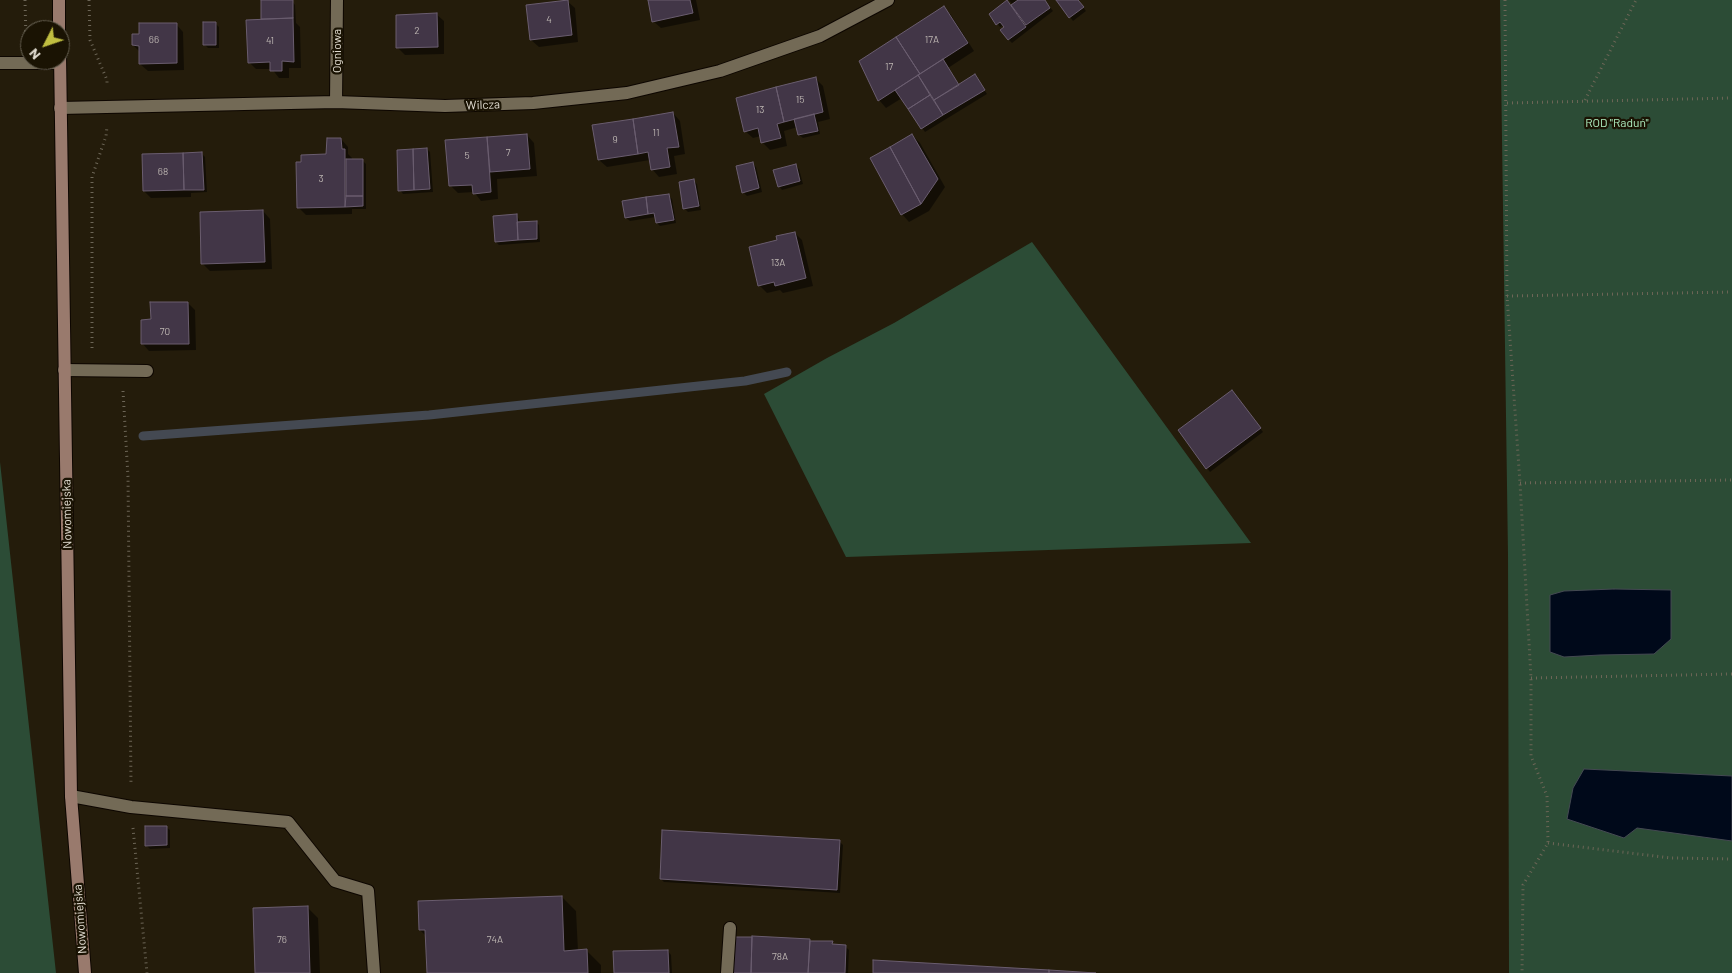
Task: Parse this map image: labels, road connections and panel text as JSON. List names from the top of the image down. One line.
{"streets":{"street":["Ogniowa","Wilcza","Nowomiejska"]},"crossings":[["Ogniowa","Wilcza"],["Wilcza","Nowomiejska"]],"parks":["ROD \"Raduń\""],"house_numbers":["4","2","66","17A","41","17","15","13","11","9","7","5","68","3","13A","70","76","74A","78A"],"north":"bottom left"}
